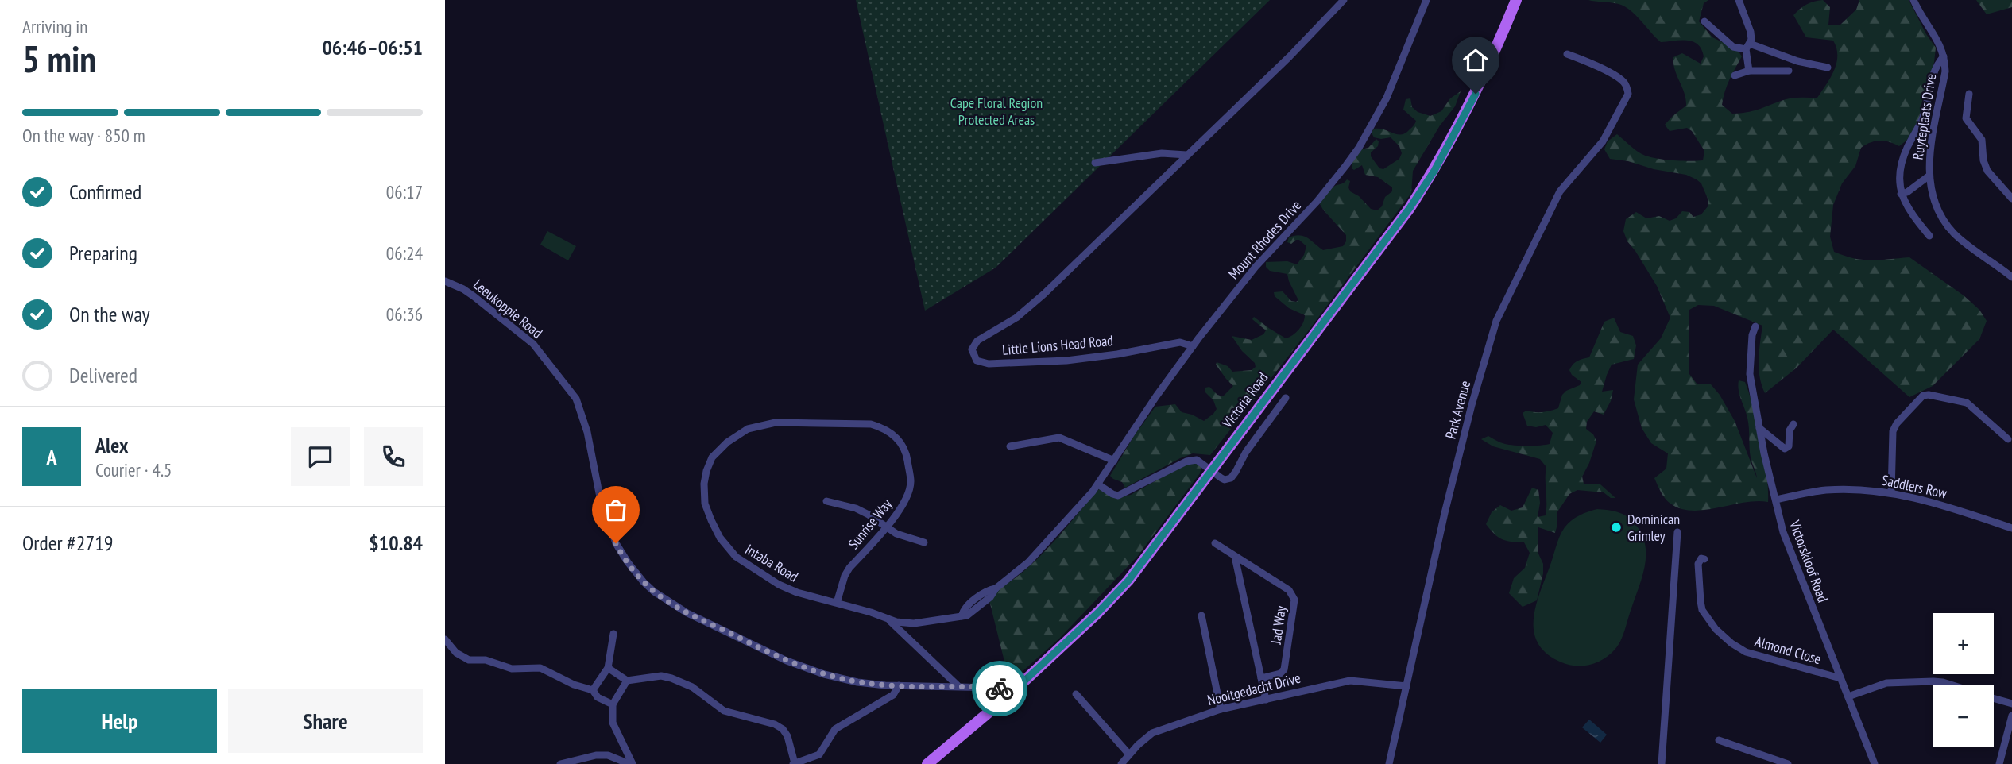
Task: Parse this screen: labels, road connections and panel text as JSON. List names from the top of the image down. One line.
{"streets":{"main road":["Victoria Road"],"street":["Ruyteplaats Drive","Mount Rhodes Drive","Leeukoppie Road","Little Lions Head Road","Park Avenue","Saddlers Row","Sunrise Way","Victorskloof Road","Intaba Road","Jad Way","Almond Close","Nooitgedacht Drive"]},"crossings":[["Mount Rhodes Drive","Little Lions Head Road"],["Mount Rhodes Drive","Intaba Road"],["Leeukoppie Road","Victoria Road"],["Leeukoppie Road","Intaba Road"],["Park Avenue","Nooitgedacht Drive"],["Saddlers Row","Victorskloof Road"],["Sunrise Way","Intaba Road"],["Victorskloof Road","Almond Close"],["Jad Way","Nooitgedacht Drive"]],"parks":["Cape Floral Region Protected Areas"],"places":["Dominican Grimley"],"page":{"heading":["5 min","Arriving in","06:46–06:51"],"panel":["Alex","Courier · 4.5","Order #2719","$10.84"],"bar":"On the way · 850 m","list":[["Confirmed","06:17"],["Preparing","06:24"],["On the way","06:36"],"Delivered"],"round":"A","map_buttons":["+","−"],"buttons":["Help","Share"]}}
